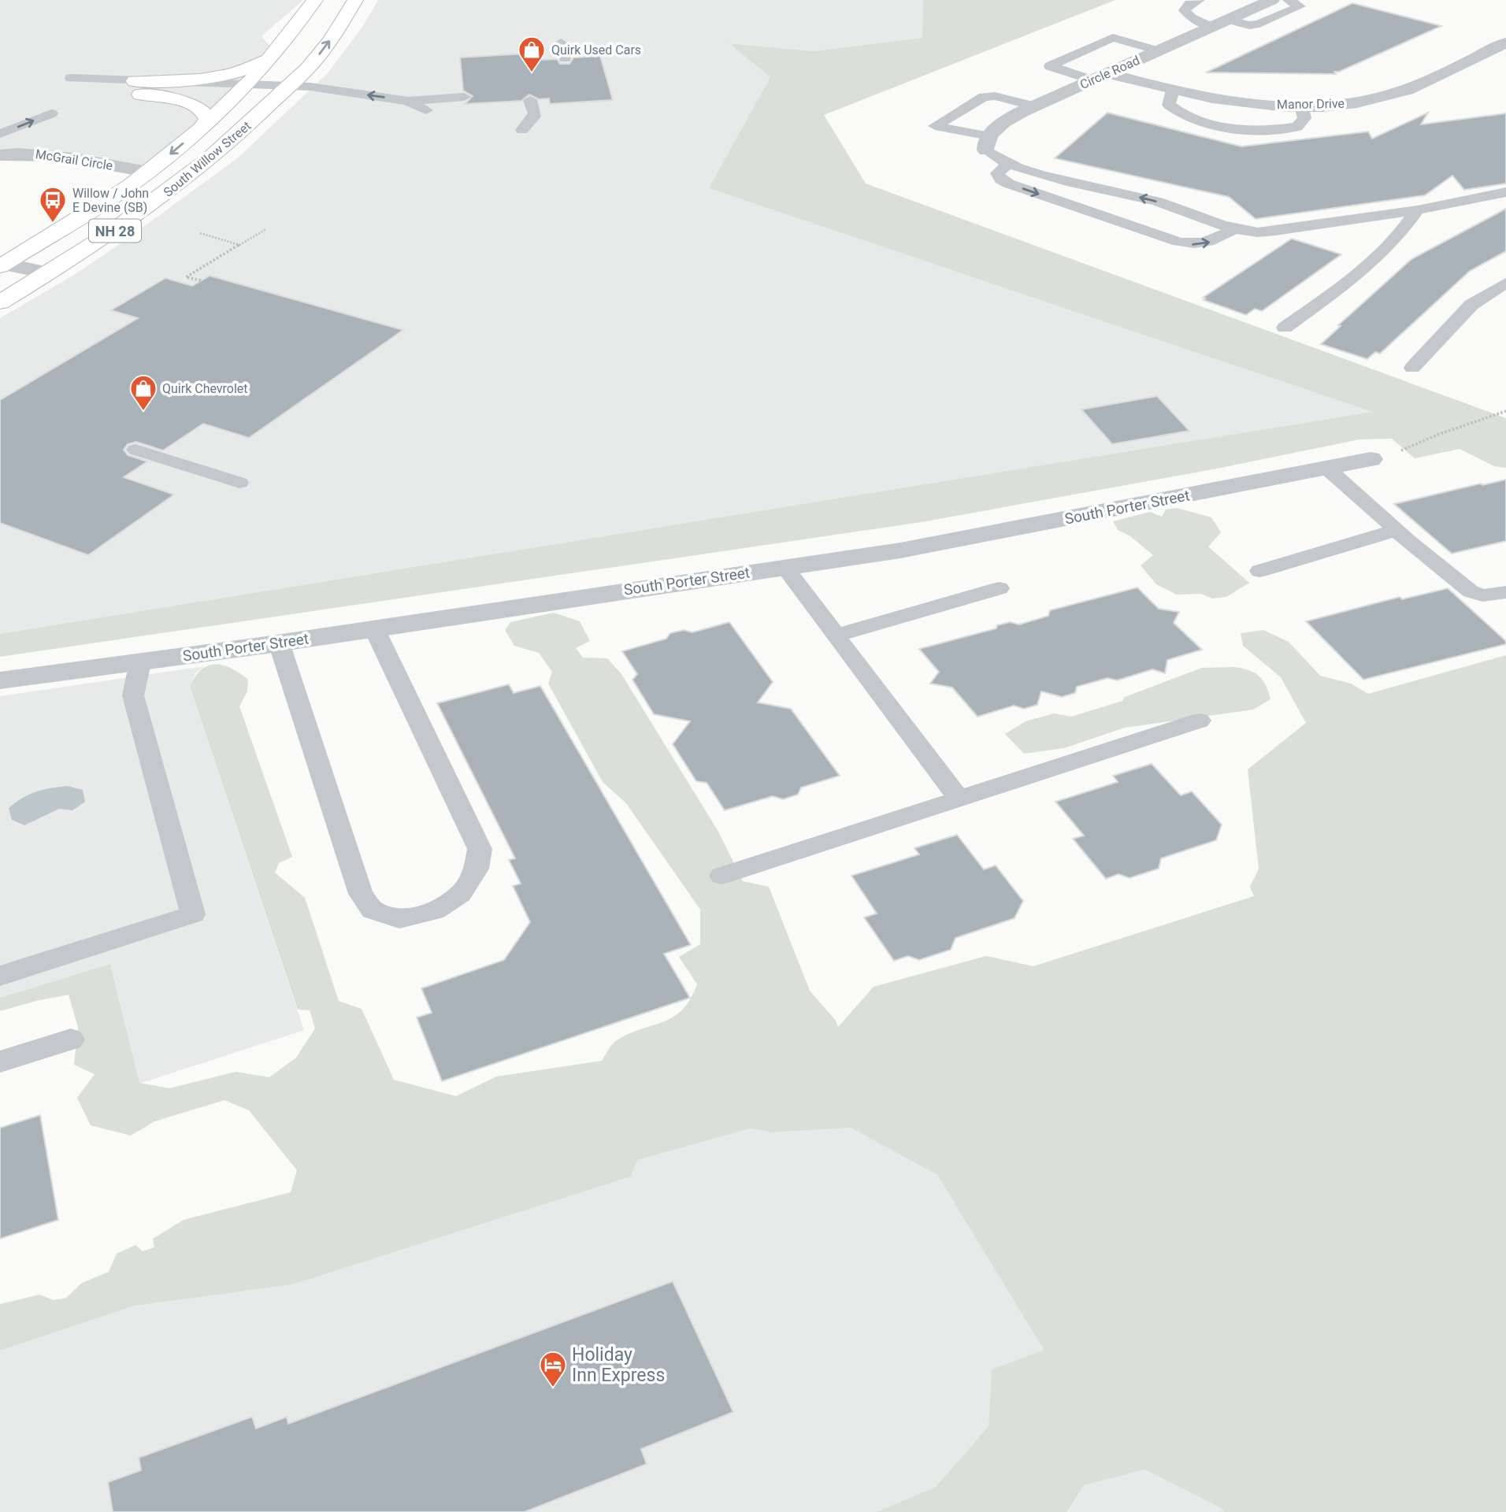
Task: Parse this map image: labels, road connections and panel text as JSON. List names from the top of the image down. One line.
{"streets":{"main road":["South Willow Street","NH 28"],"street":["Circle Road","Manor Drive","McGrail Circle","South Porter Street"]},"crossings":[["Circle Road","Manor Drive"],["South Willow Street","McGrail Circle"]],"places":{"shop":["Quirk Used Cars","Quirk Chevrolet"],"bus stop":["Willow / John E Devine (SB)"],"hotel":["Holiday Inn Express"]}}
